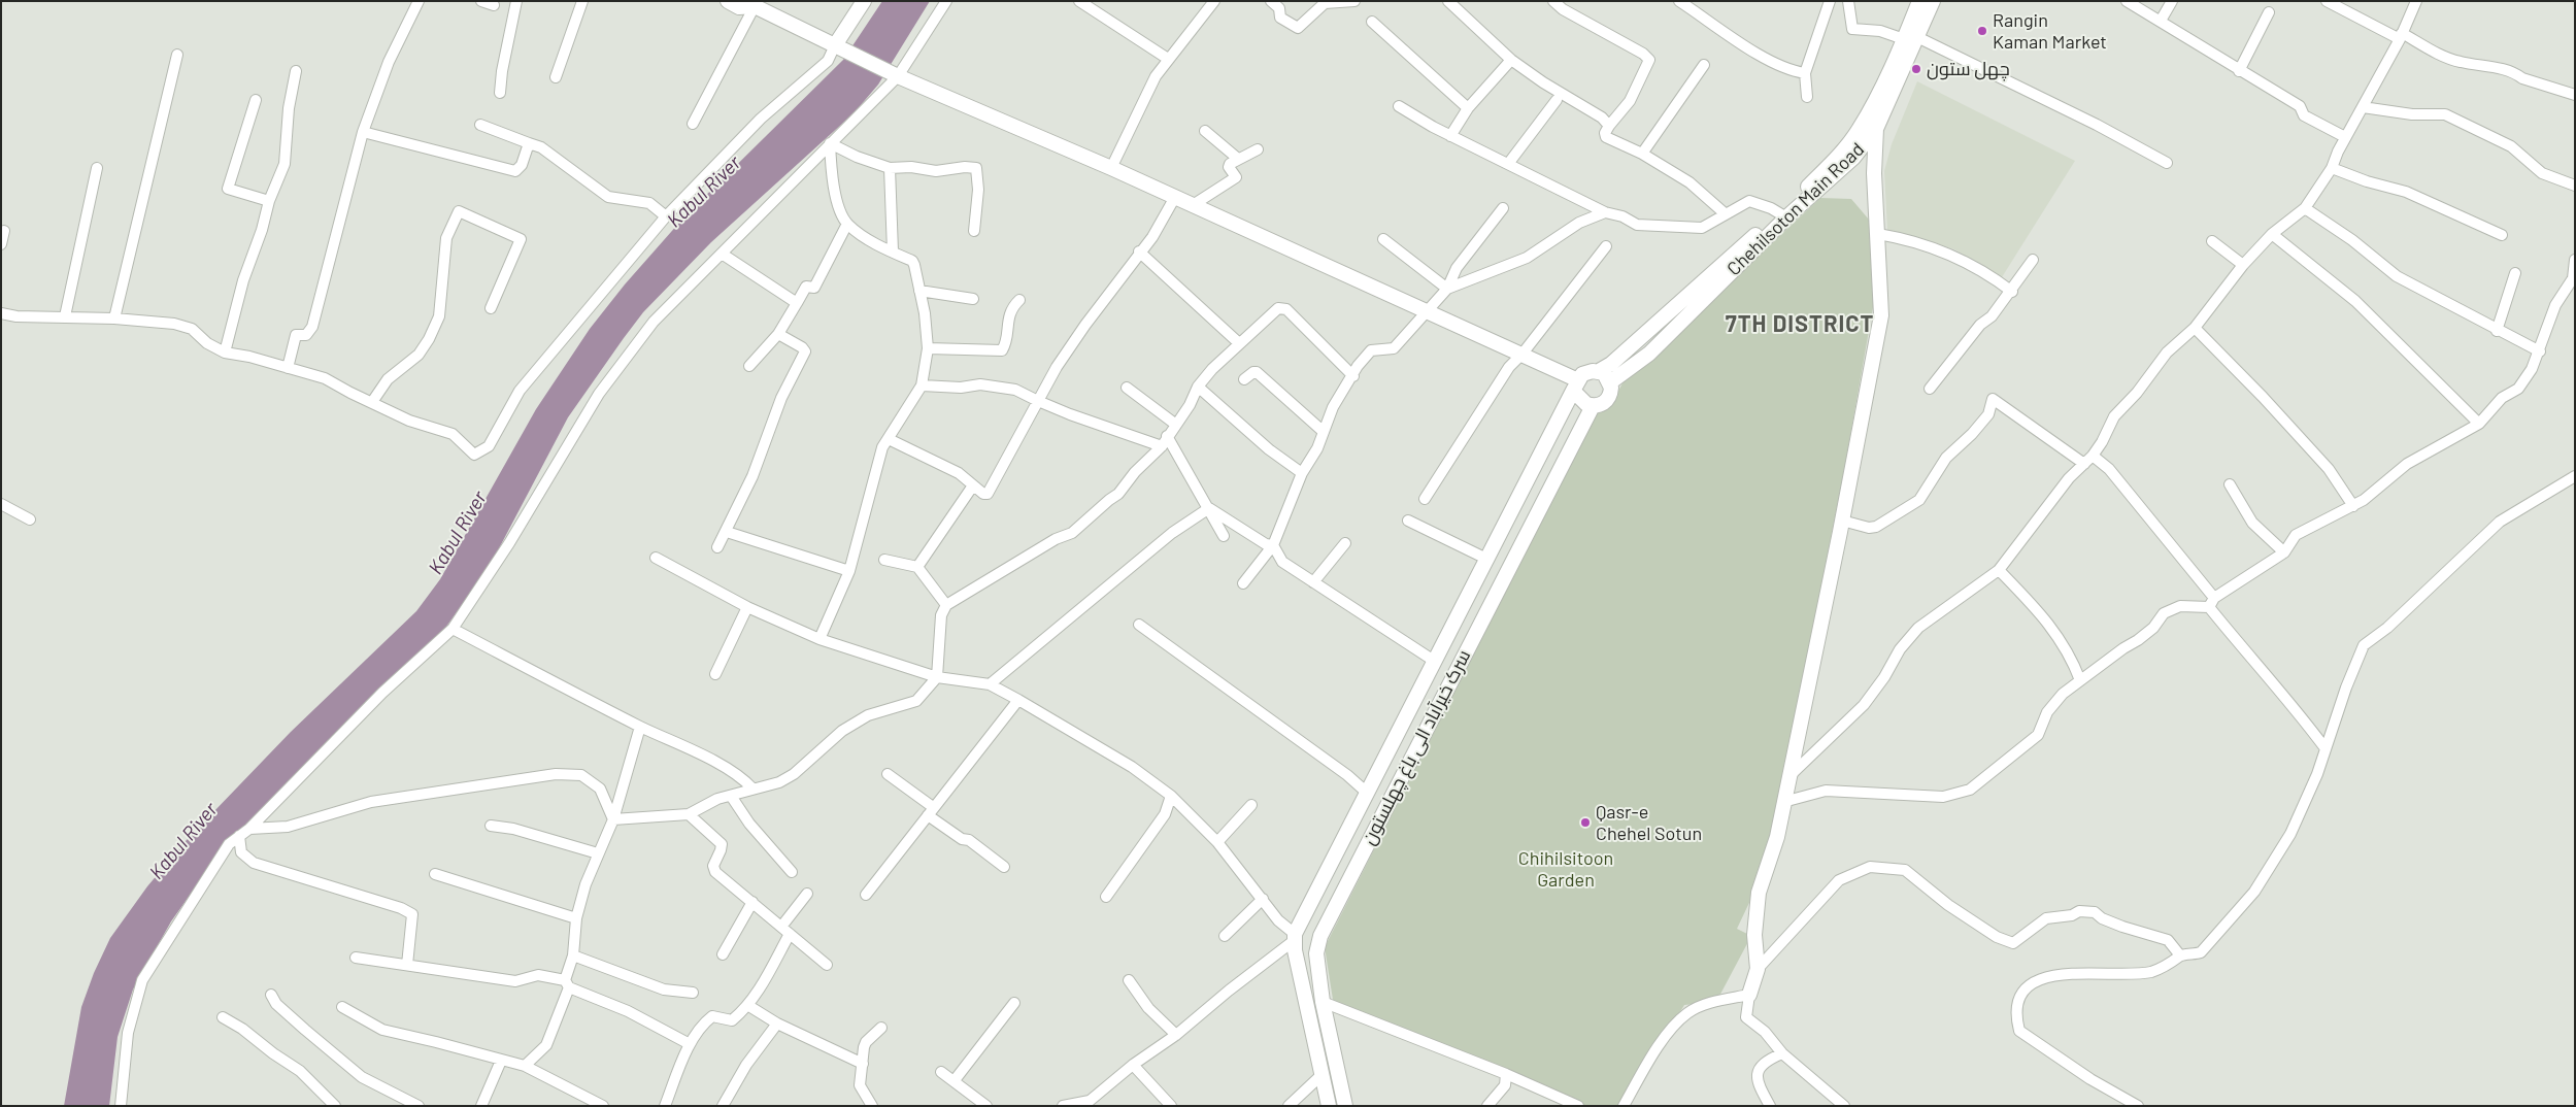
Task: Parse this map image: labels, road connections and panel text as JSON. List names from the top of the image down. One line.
{"streets":{"main road":["Chehilsoton Main Road","سرک خیرآباد الی باغ چهلستون"]},"crossings":[["Chehilsoton Main Road","سرک خیرآباد الی باغ چهلستون"]],"districts":["7TH DISTRICT"],"water":["Kabul River"],"parks":["Chihilsitoon Garden"],"places":["Rangin Kaman Market","چهل ستون","Qasr-e Chehel Sotun"]}
